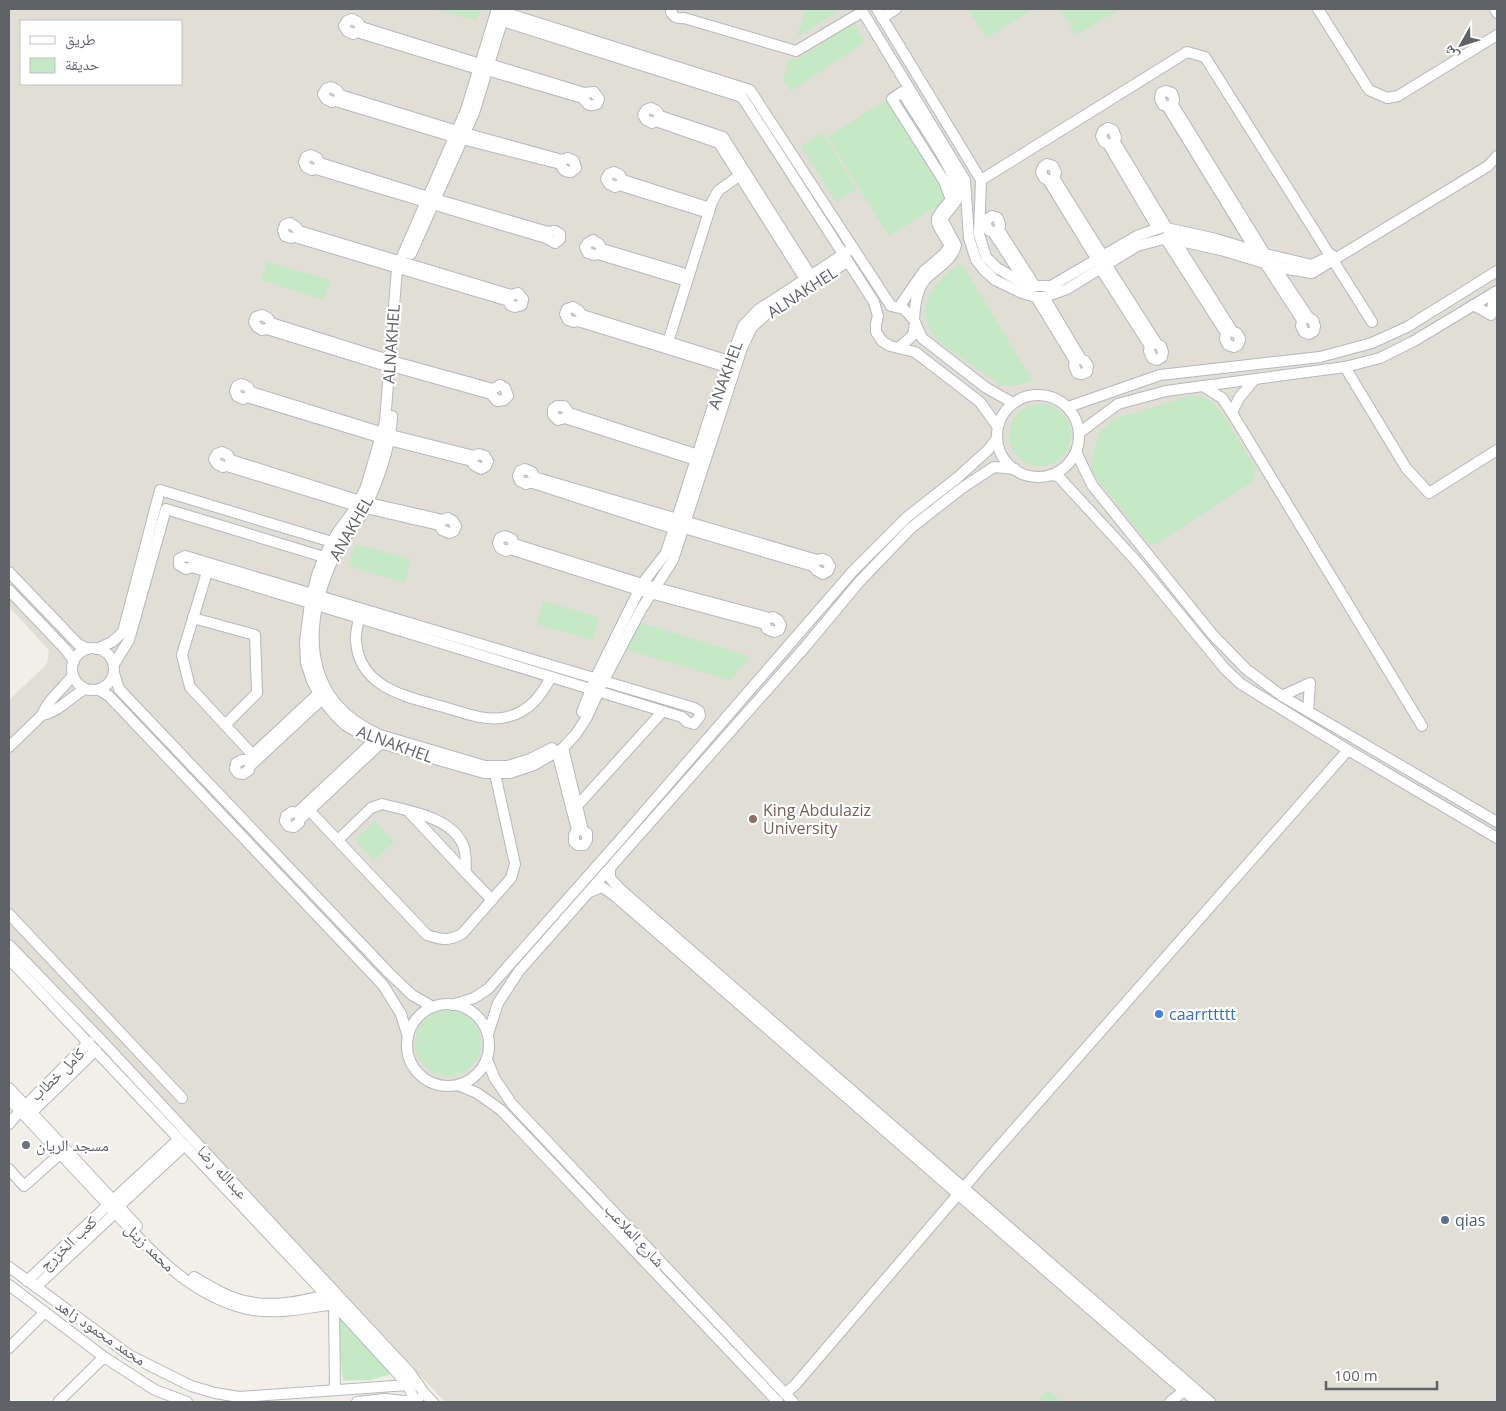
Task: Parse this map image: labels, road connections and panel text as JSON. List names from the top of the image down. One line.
{"streets":{"street":["ALNAKHEL","ANAKHEL","كامل خطاب","عبدالله رضا","شارع الملاعب","كعب الخزرج","محمد زينل","محمد محمود زاهد"]},"crossings":[["ALNAKHEL","ANAKHEL"],["كامل خطاب","عبدالله رضا"],["كامل خطاب","محمد زينل"],["عبدالله رضا","كعب الخزرج"],["عبدالله رضا","محمد زينل"],["عبدالله رضا","محمد محمود زاهد"],["كعب الخزرج","محمد زينل"],["كعب الخزرج","محمد محمود زاهد"]],"places":["King Abdulaziz University","caarrttttt","مسجد الريان","qias"],"legend":["طريق","حديقة"],"scale_bar":"100 m","north":"bottom left"}
